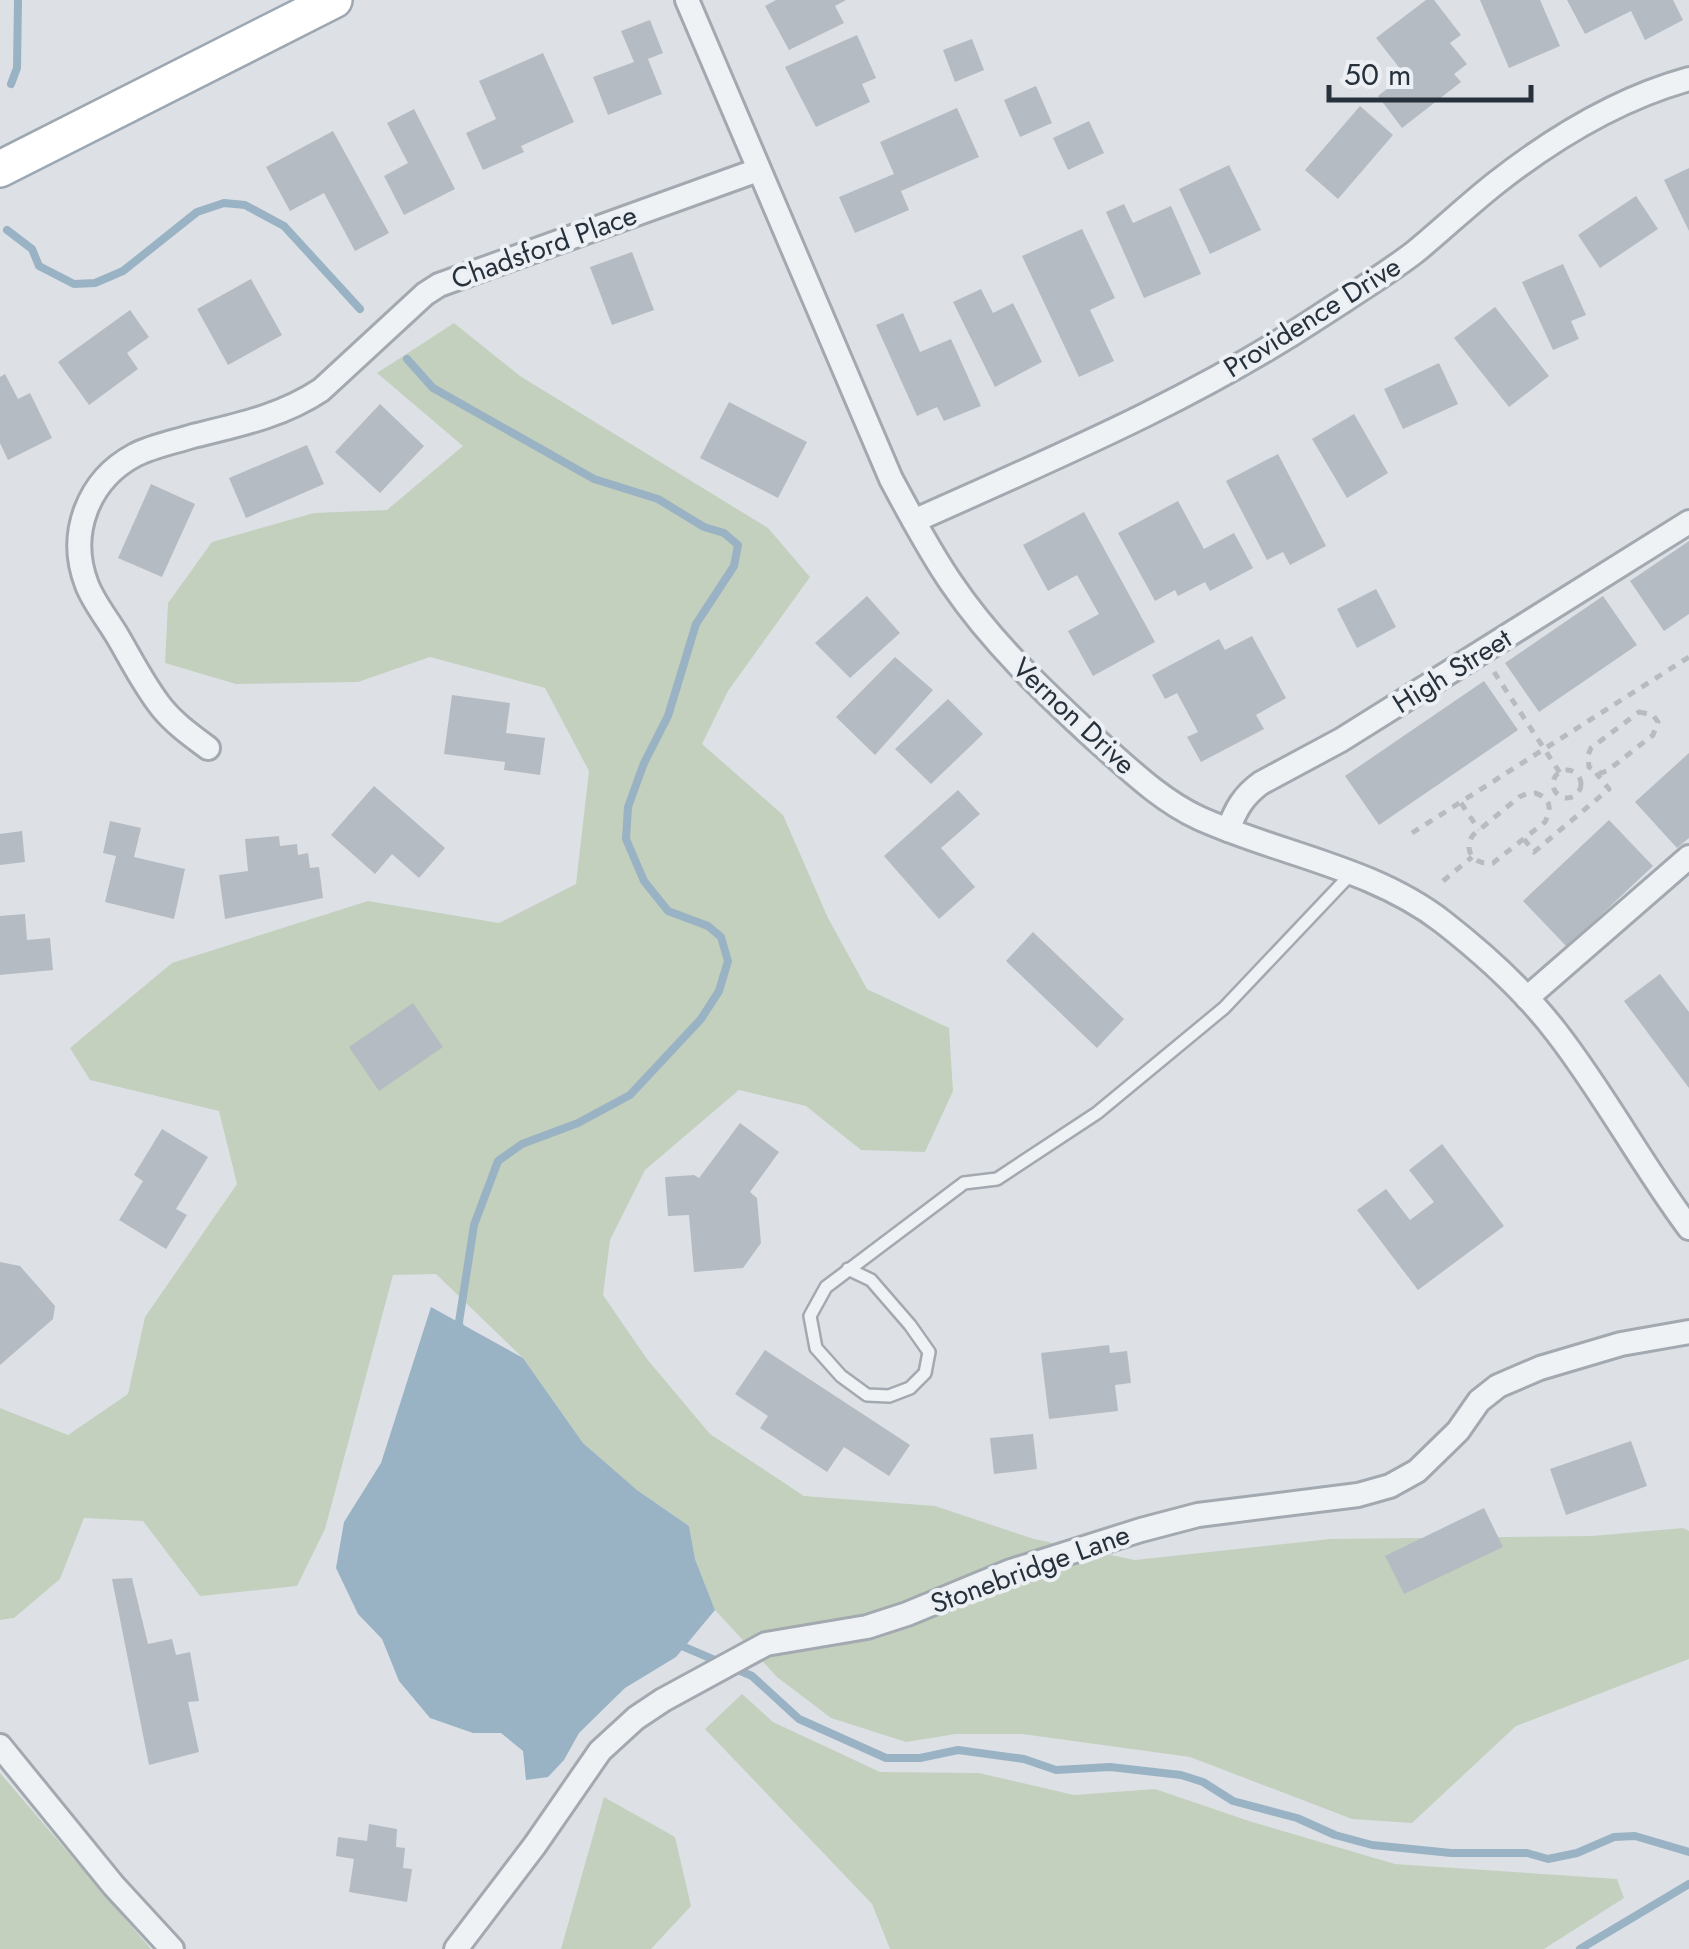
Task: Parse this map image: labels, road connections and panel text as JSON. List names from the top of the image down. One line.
{"streets":{"street":["Chadsford Place","Providence Drive","High Street","Vernon Drive","Stonebridge Lane"]},"crossings":[["Chadsford Place","Vernon Drive"],["Providence Drive","Vernon Drive"],["High Street","Vernon Drive"]],"scale_bar":"50 m"}
